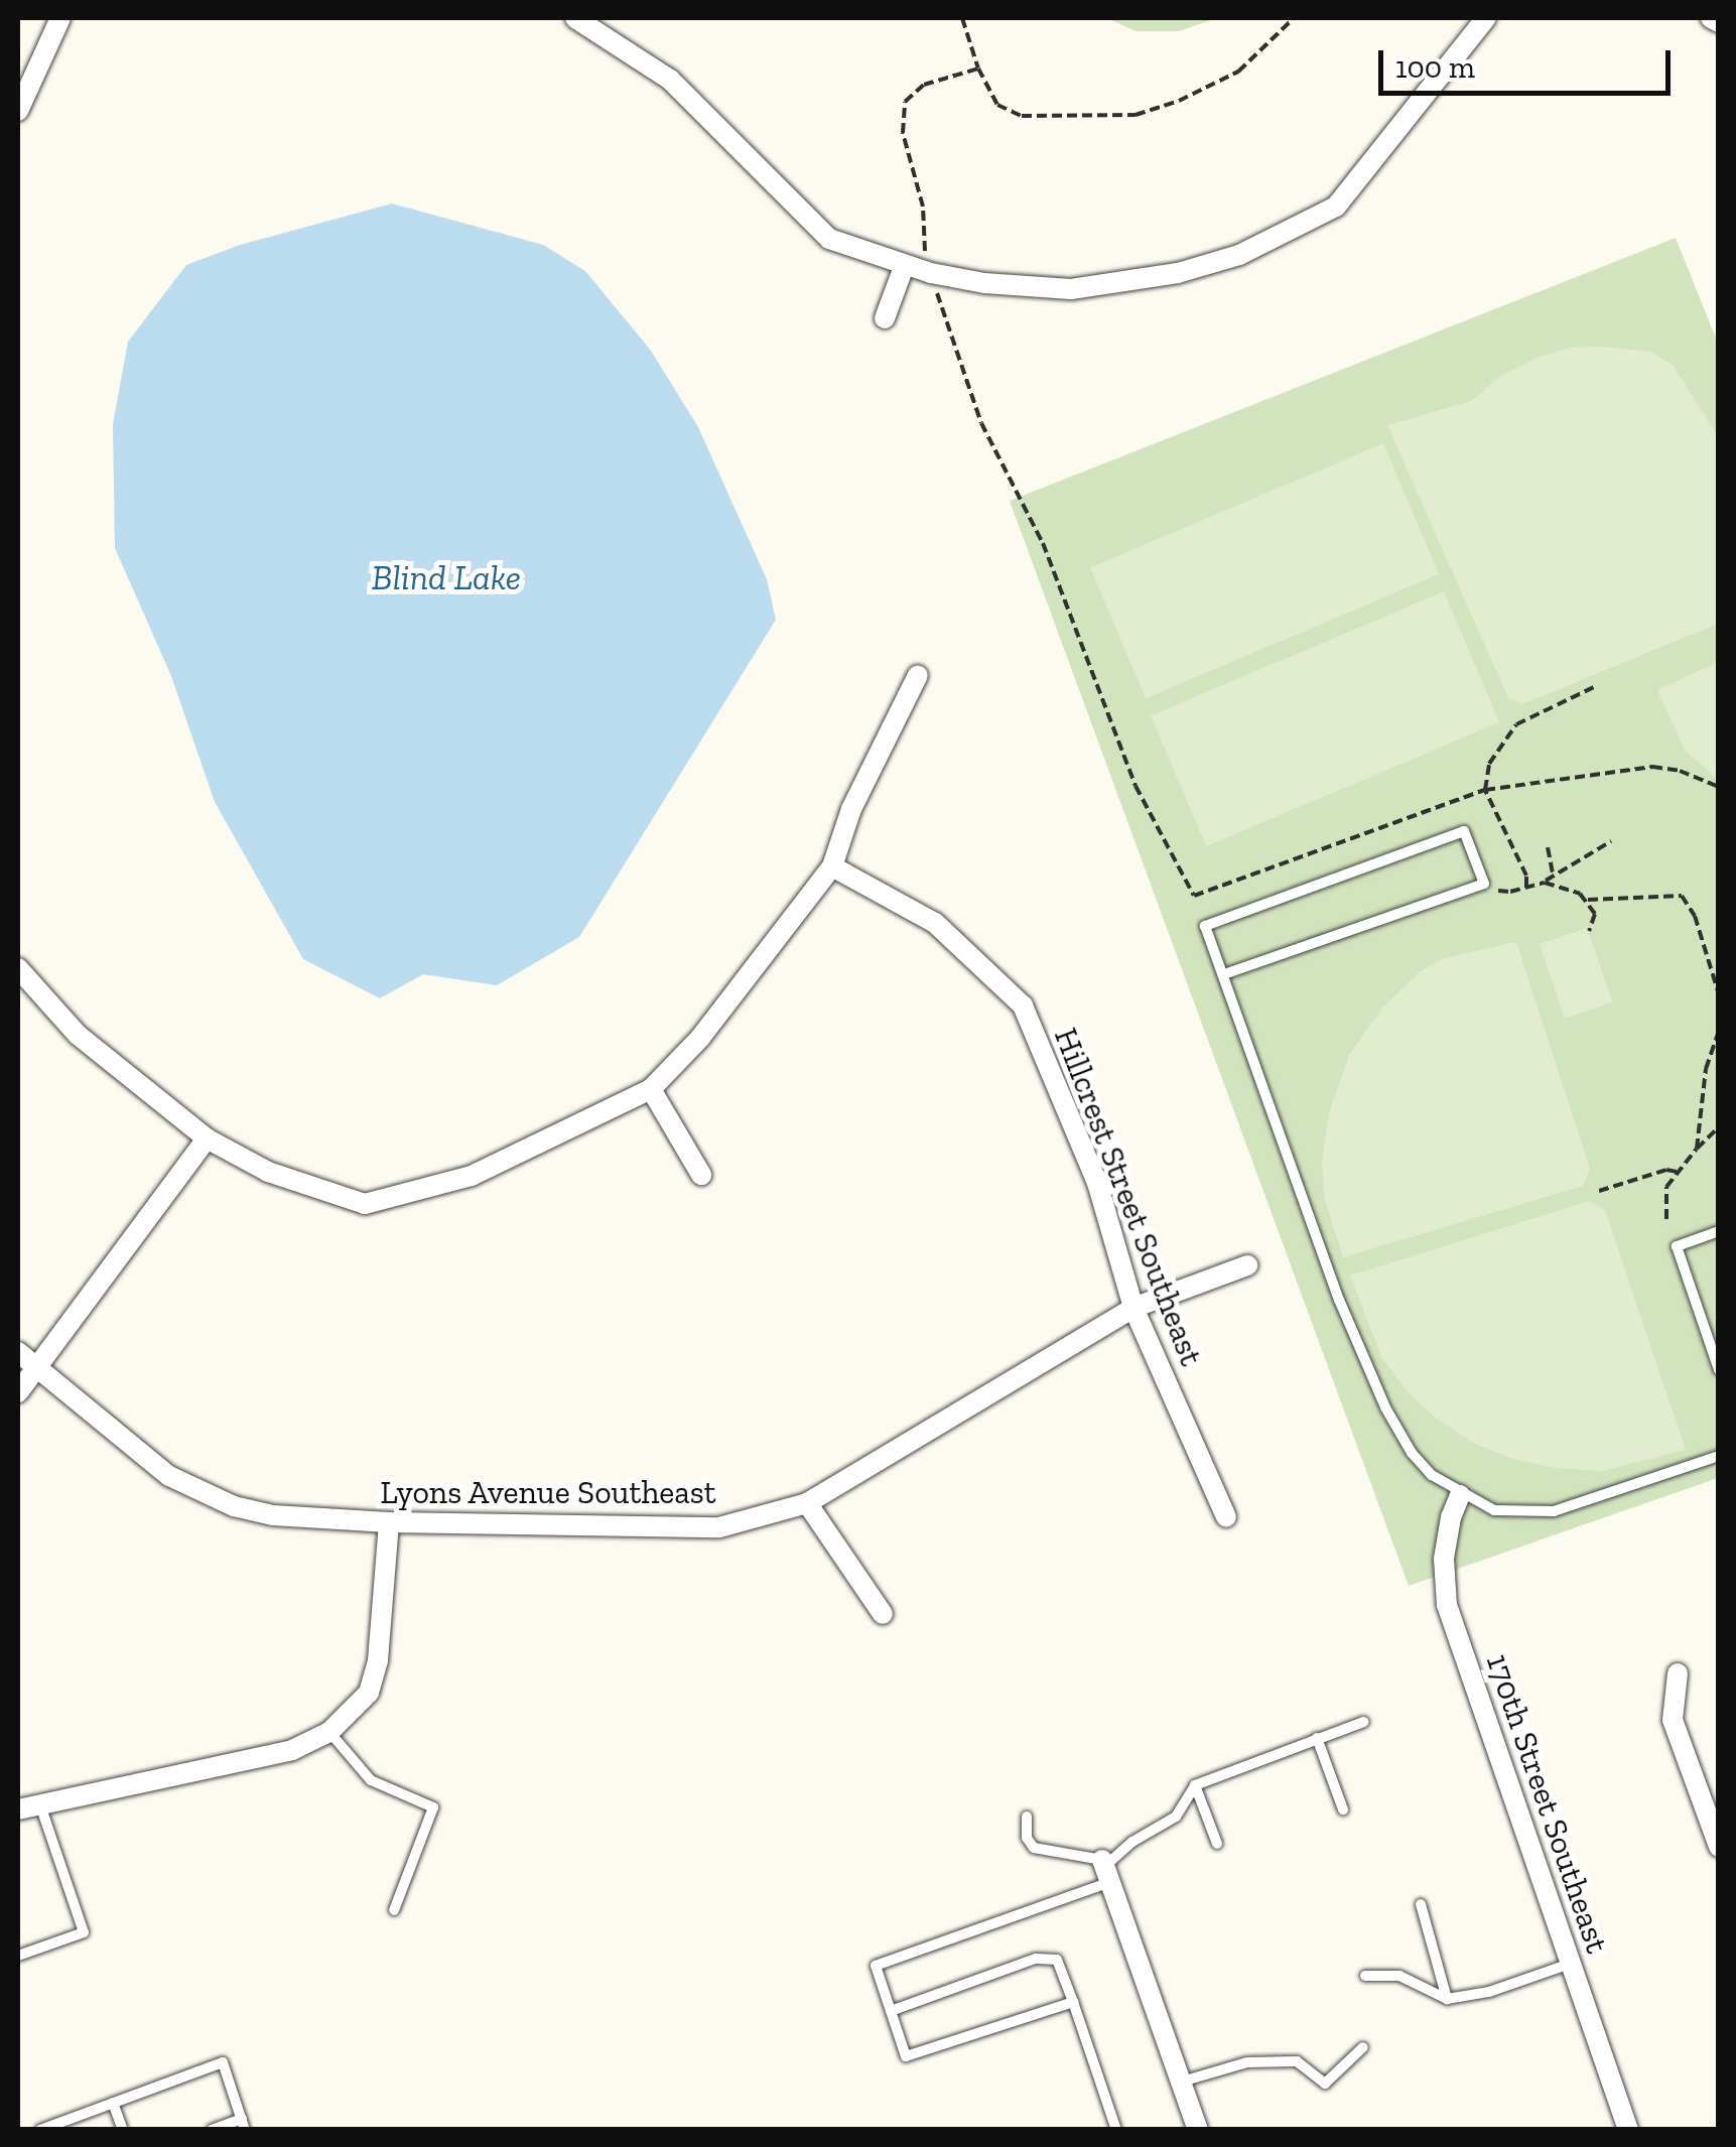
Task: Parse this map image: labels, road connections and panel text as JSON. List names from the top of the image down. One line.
{"streets":{"street":["Hillcrest Street Southeast","Lyons Avenue Southeast","170th Street Southeast"]},"crossings":[["Hillcrest Street Southeast","Lyons Avenue Southeast"]],"water":["Blind Lake"],"scale_bar":"100 m"}
